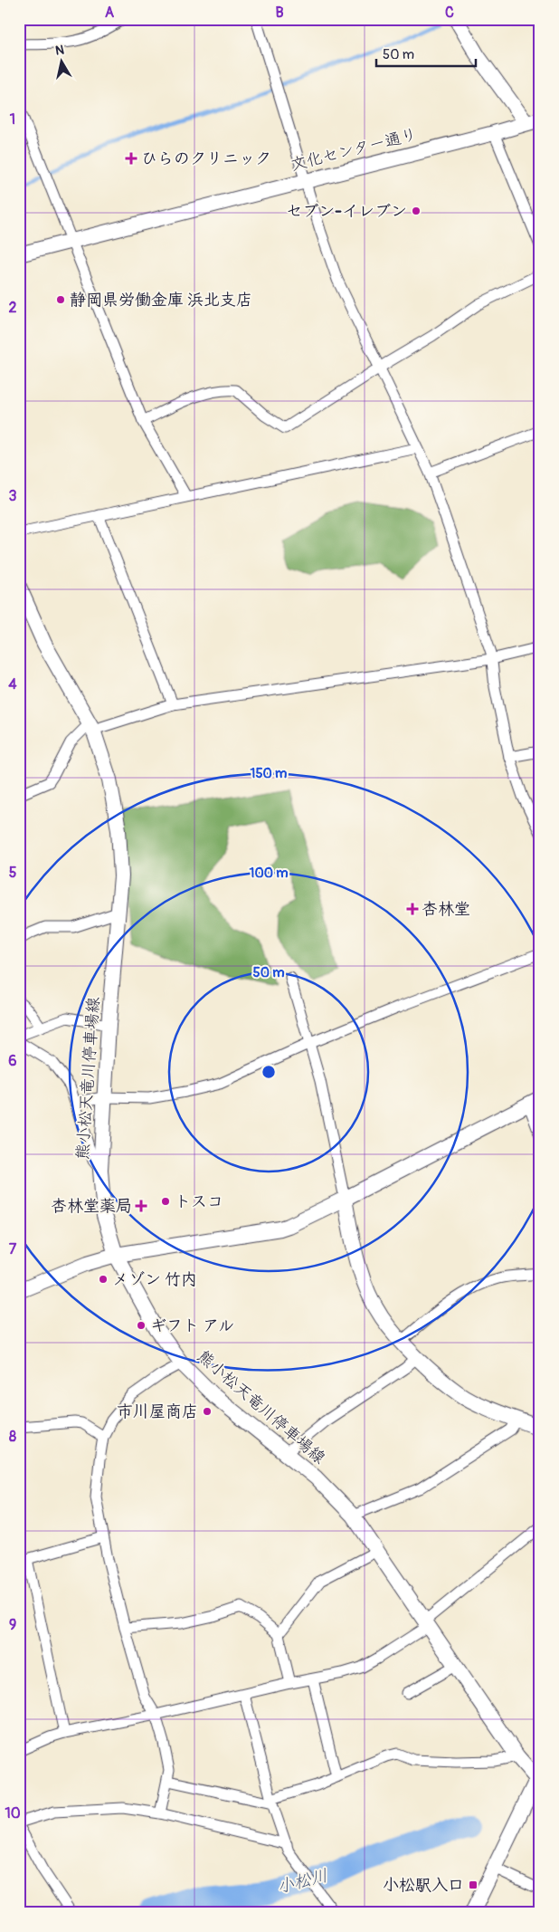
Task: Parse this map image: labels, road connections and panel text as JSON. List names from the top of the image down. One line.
{"streets":{"street":["文化センター通り","熊小松天竜川停車場線"]},"water":["小松川"],"places":{"health":["ひらのクリニック","杏林堂","杏林堂薬局"],"other":["セブン-イレブン","静岡県労働金庫 浜北支店","トスコ","メゾン 竹内","ギフト アル","市川屋商店"],"transit":["小松駅入口"]},"scale_bar":"50 m","north":"top","grid":{"columns":["A","B","C"],"rows":["1","2","3","4","5","6","7","8","9","10"]},"rings":["150 m","100 m","50 m"]}
